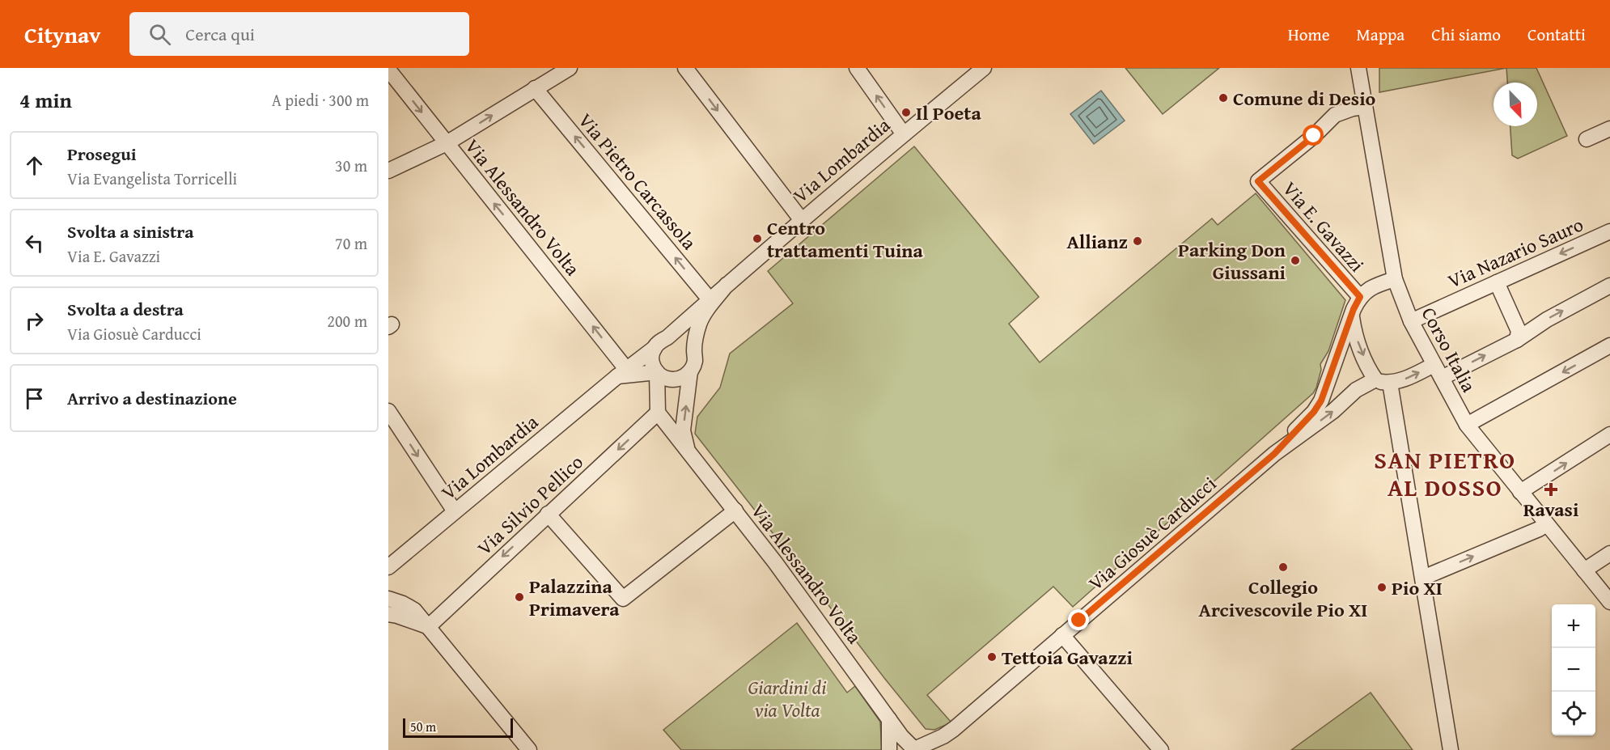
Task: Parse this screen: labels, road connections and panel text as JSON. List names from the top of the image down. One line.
{"streets":{"street":["Via Lombardia","Via Pietro Carcassola","Via Alessandro Volta","Via E. Gavazzi","Via Nazario Sauro","Corso Italia","Via Silvio Pellico","Via Giosuè Carducci"]},"crossings":[["Via Lombardia","Via Pietro Carcassola"],["Via Lombardia","Via Alessandro Volta"],["Via Alessandro Volta","Via Silvio Pellico"],["Via Alessandro Volta","Via Giosuè Carducci"],["Via E. Gavazzi","Corso Italia"],["Via E. Gavazzi","Via Giosuè Carducci"],["Via Nazario Sauro","Corso Italia"]],"one_way":["Via Silvio Pellico"],"districts":["SAN PIETRO AL DOSSO"],"parks":["Giardini di via Volta"],"places":{"other":["Comune di Desio","Il Poeta","Centro trattamenti Tuina","Allianz","Parking Don Giussani","Collegio Arcivescovile Pio XI","Pio XI","Palazzina Primavera","Tettoia Gavazzi"],"health":["Ravasi"]},"scale_bar":"50 m","north":"bottom right","page":{"header":"Citynav","search":"Cerca qui","nav":["Home","Mappa","Chi siamo","Contatti"],"heading":["4 min","A piedi · 300 m"],"list":[["Prosegui","Via Evangelista Torricelli","30 m"],["Svolta a sinistra","Via E. Gavazzi","70 m"],["Svolta a destra","Via Giosuè Carducci","200 m"],"Arrivo a destinazione"],"map_buttons":["+","−"],"scale":"50 m"}}
